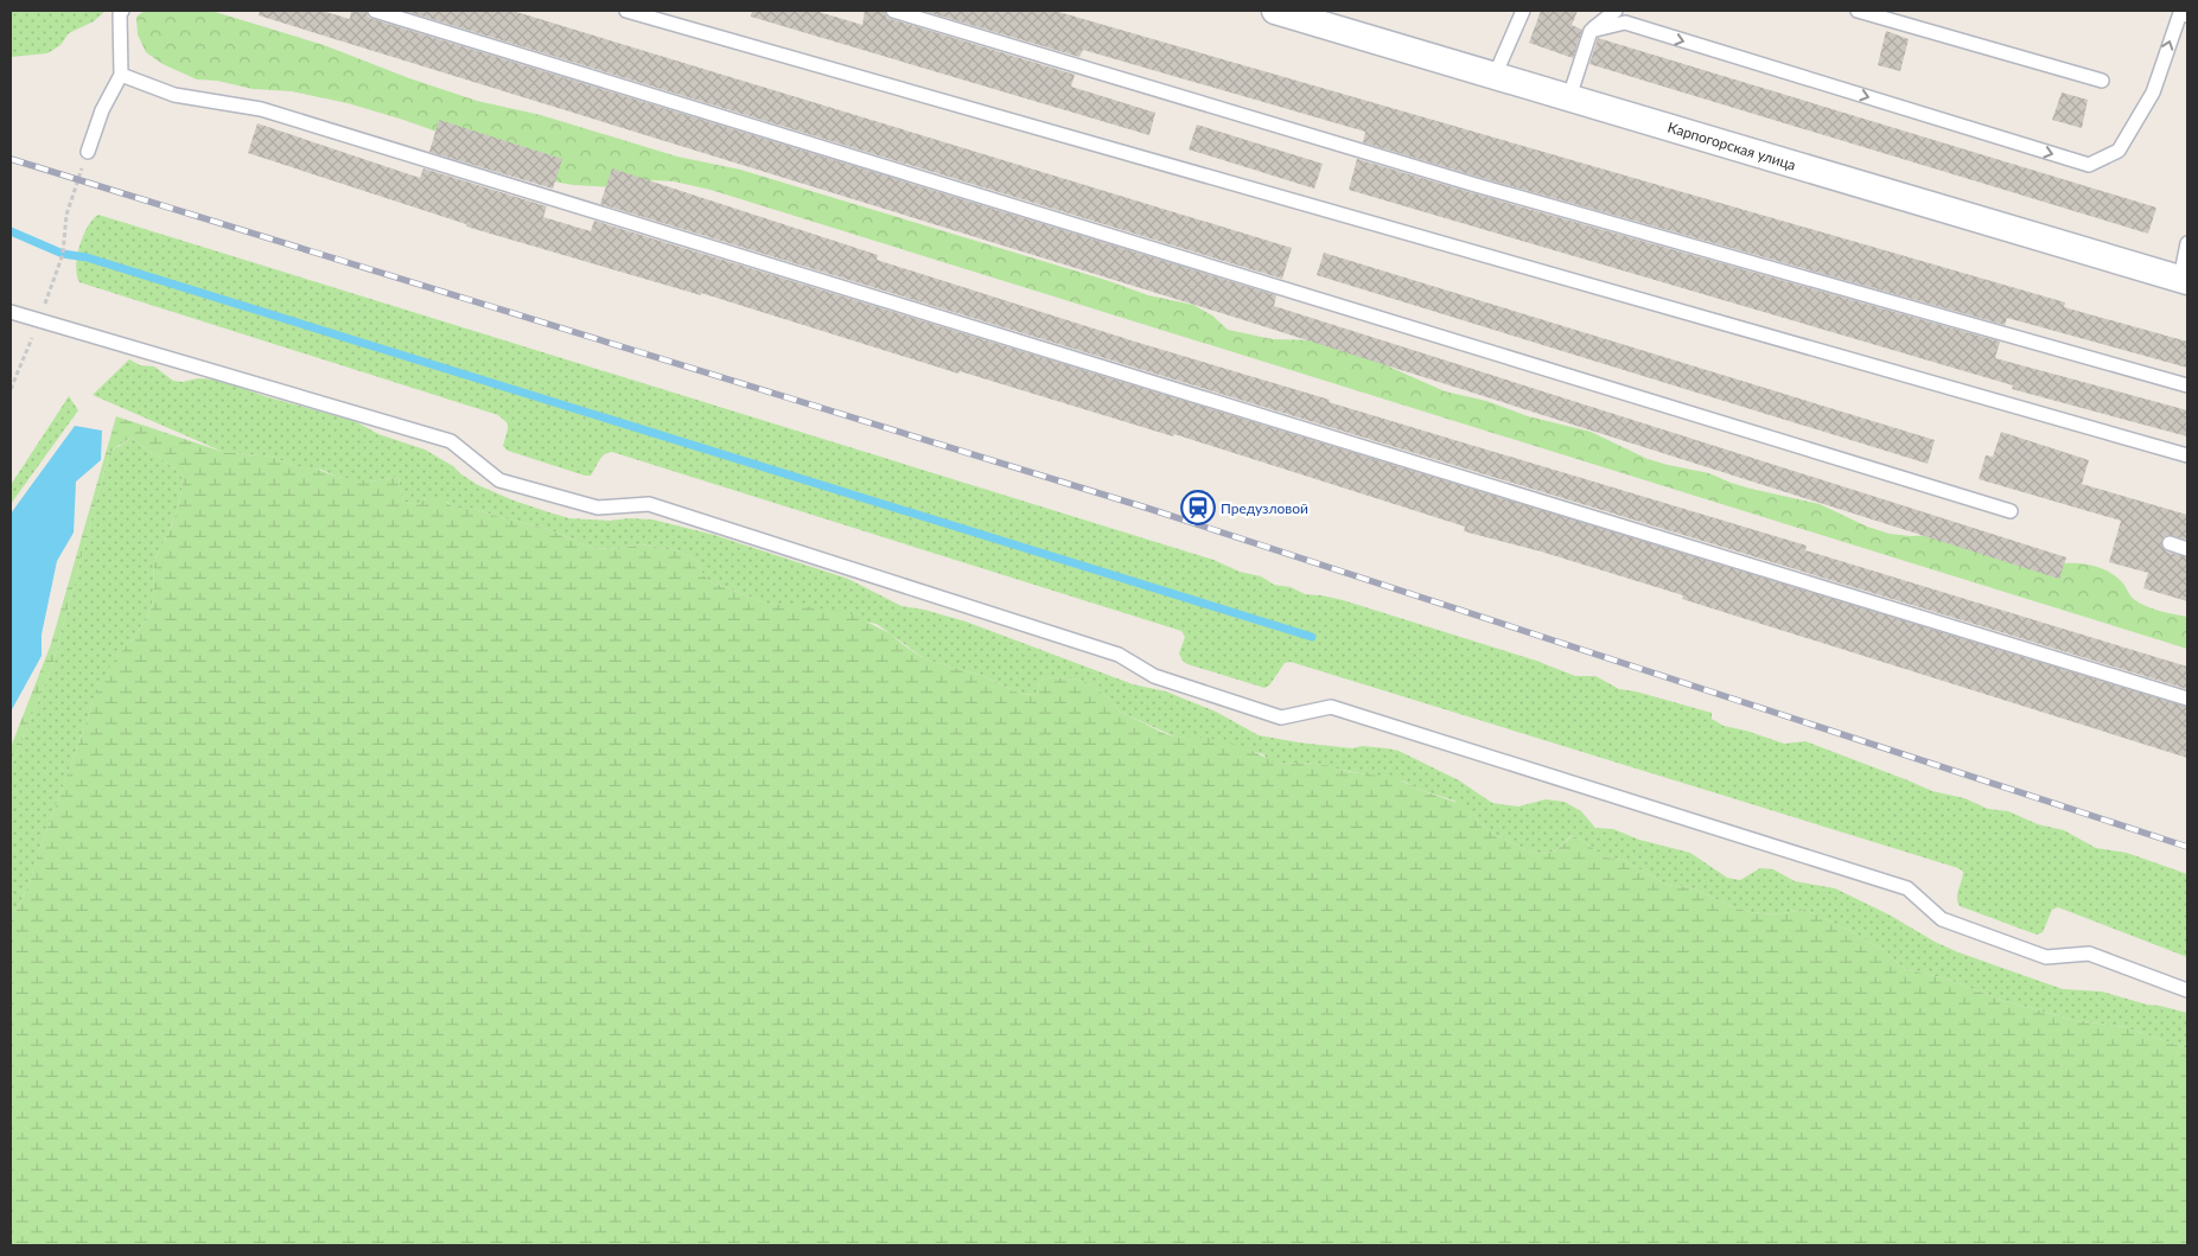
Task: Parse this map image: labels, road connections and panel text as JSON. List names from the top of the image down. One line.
{"streets":{"street":["Карпогорская улица"]},"places":{"station":["Предузловой"]}}
